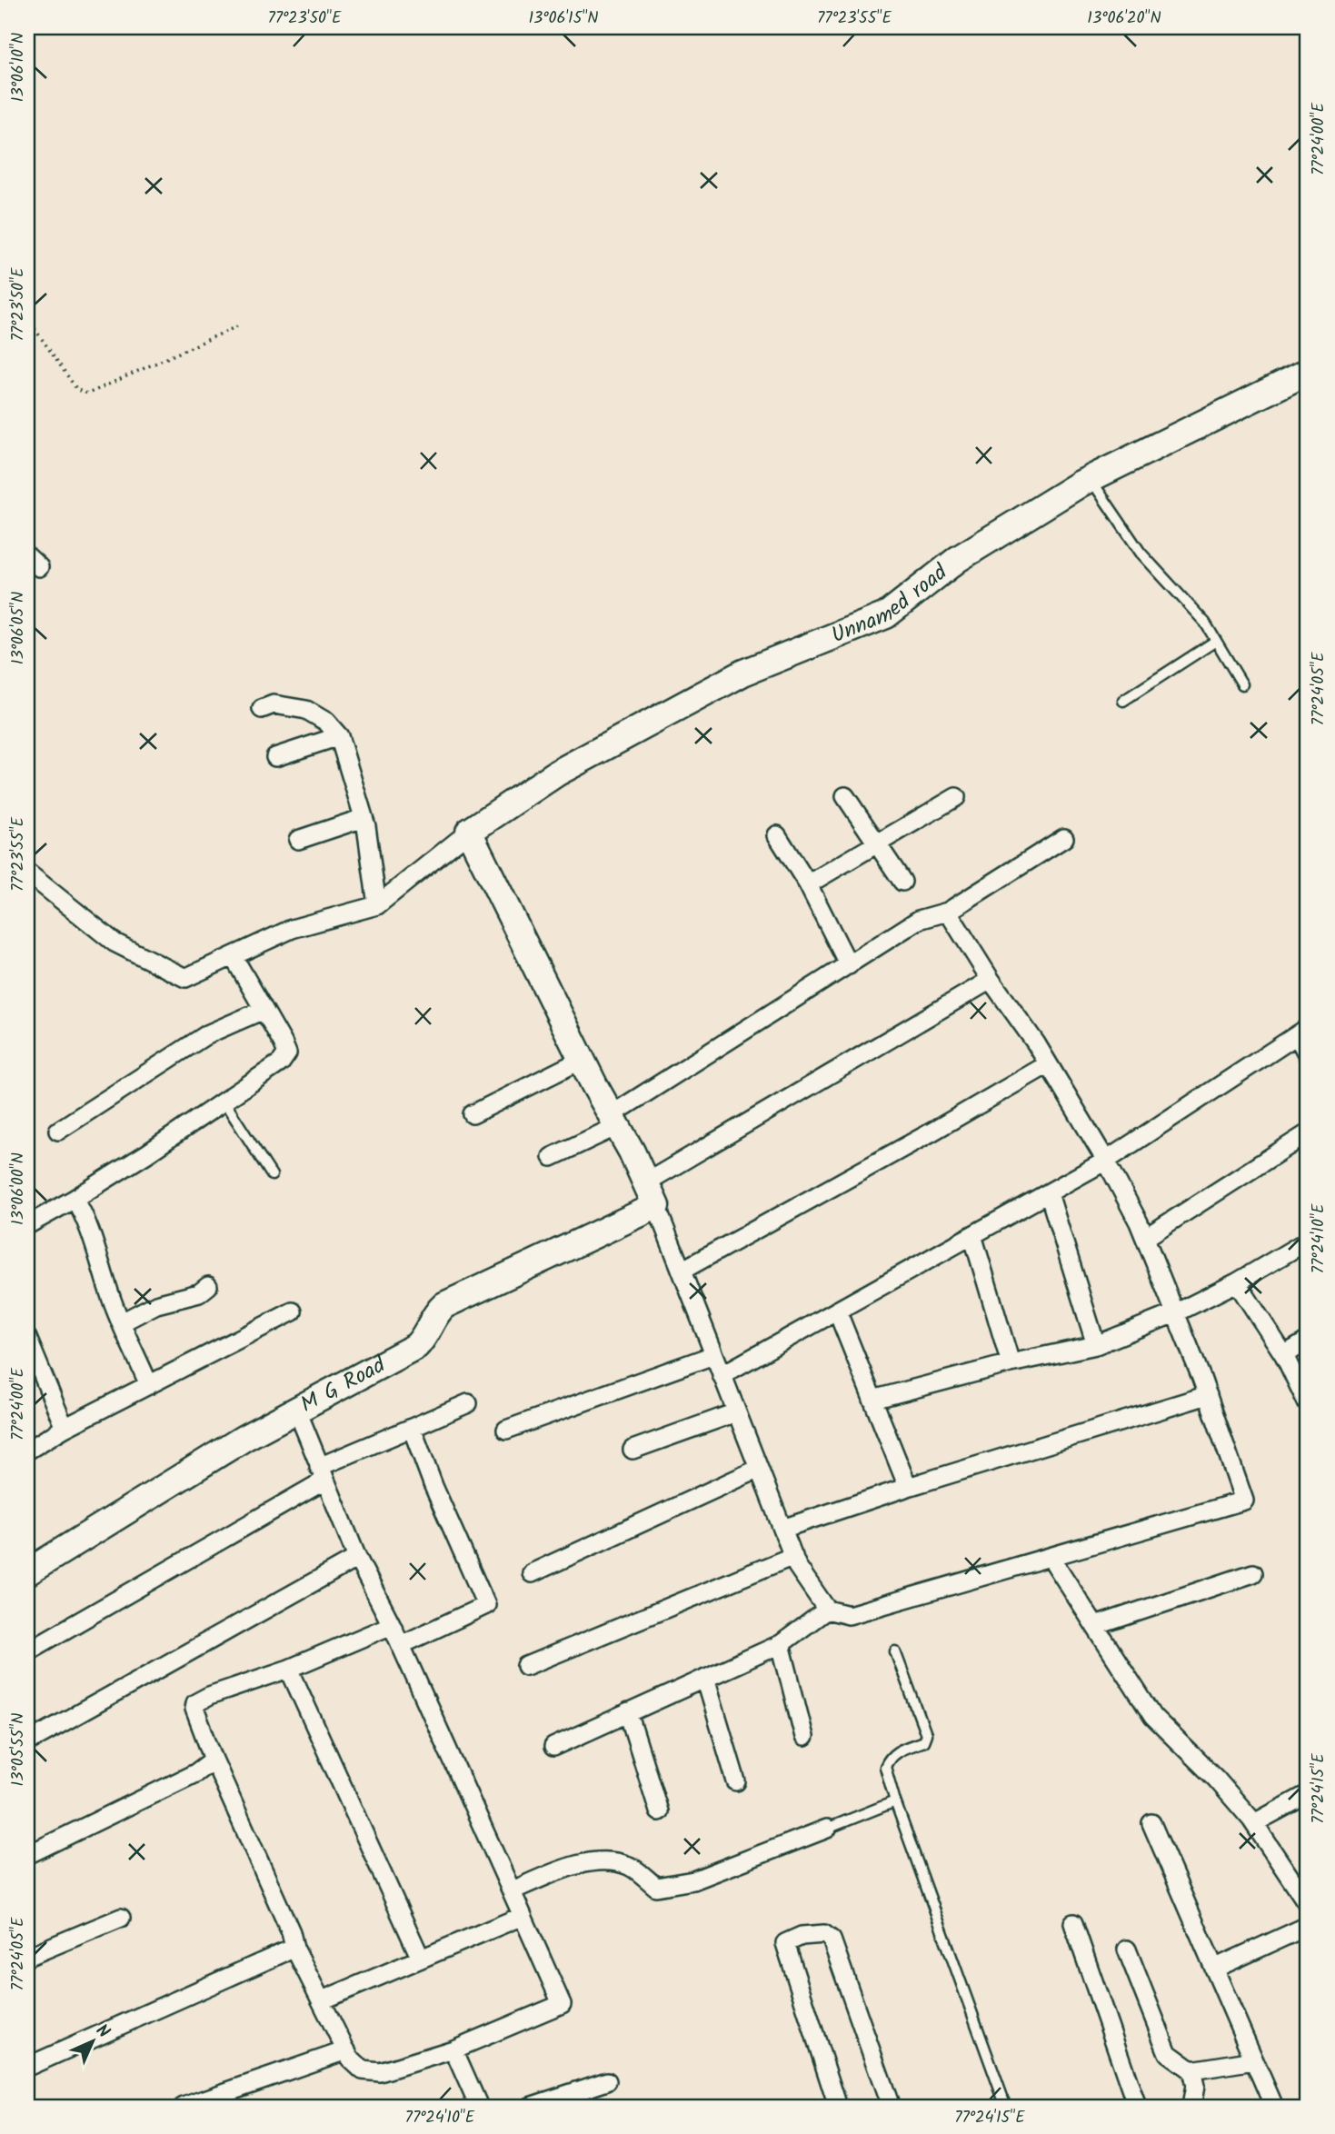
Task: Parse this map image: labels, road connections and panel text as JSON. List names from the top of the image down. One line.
{"streets":{"street":["Unnamed road","M G Road"]},"north":"top right","coordinates":["77°23'50\"E","13°06'15\"N","77°23'55\"E","13°06'20\"N","13°06'10\"N","77°24'00\"E","13°06'05\"N","77°24'05\"E","13°06'00\"N","77°24'10\"E","13°05'55\"N","77°24'15\"E"]}
